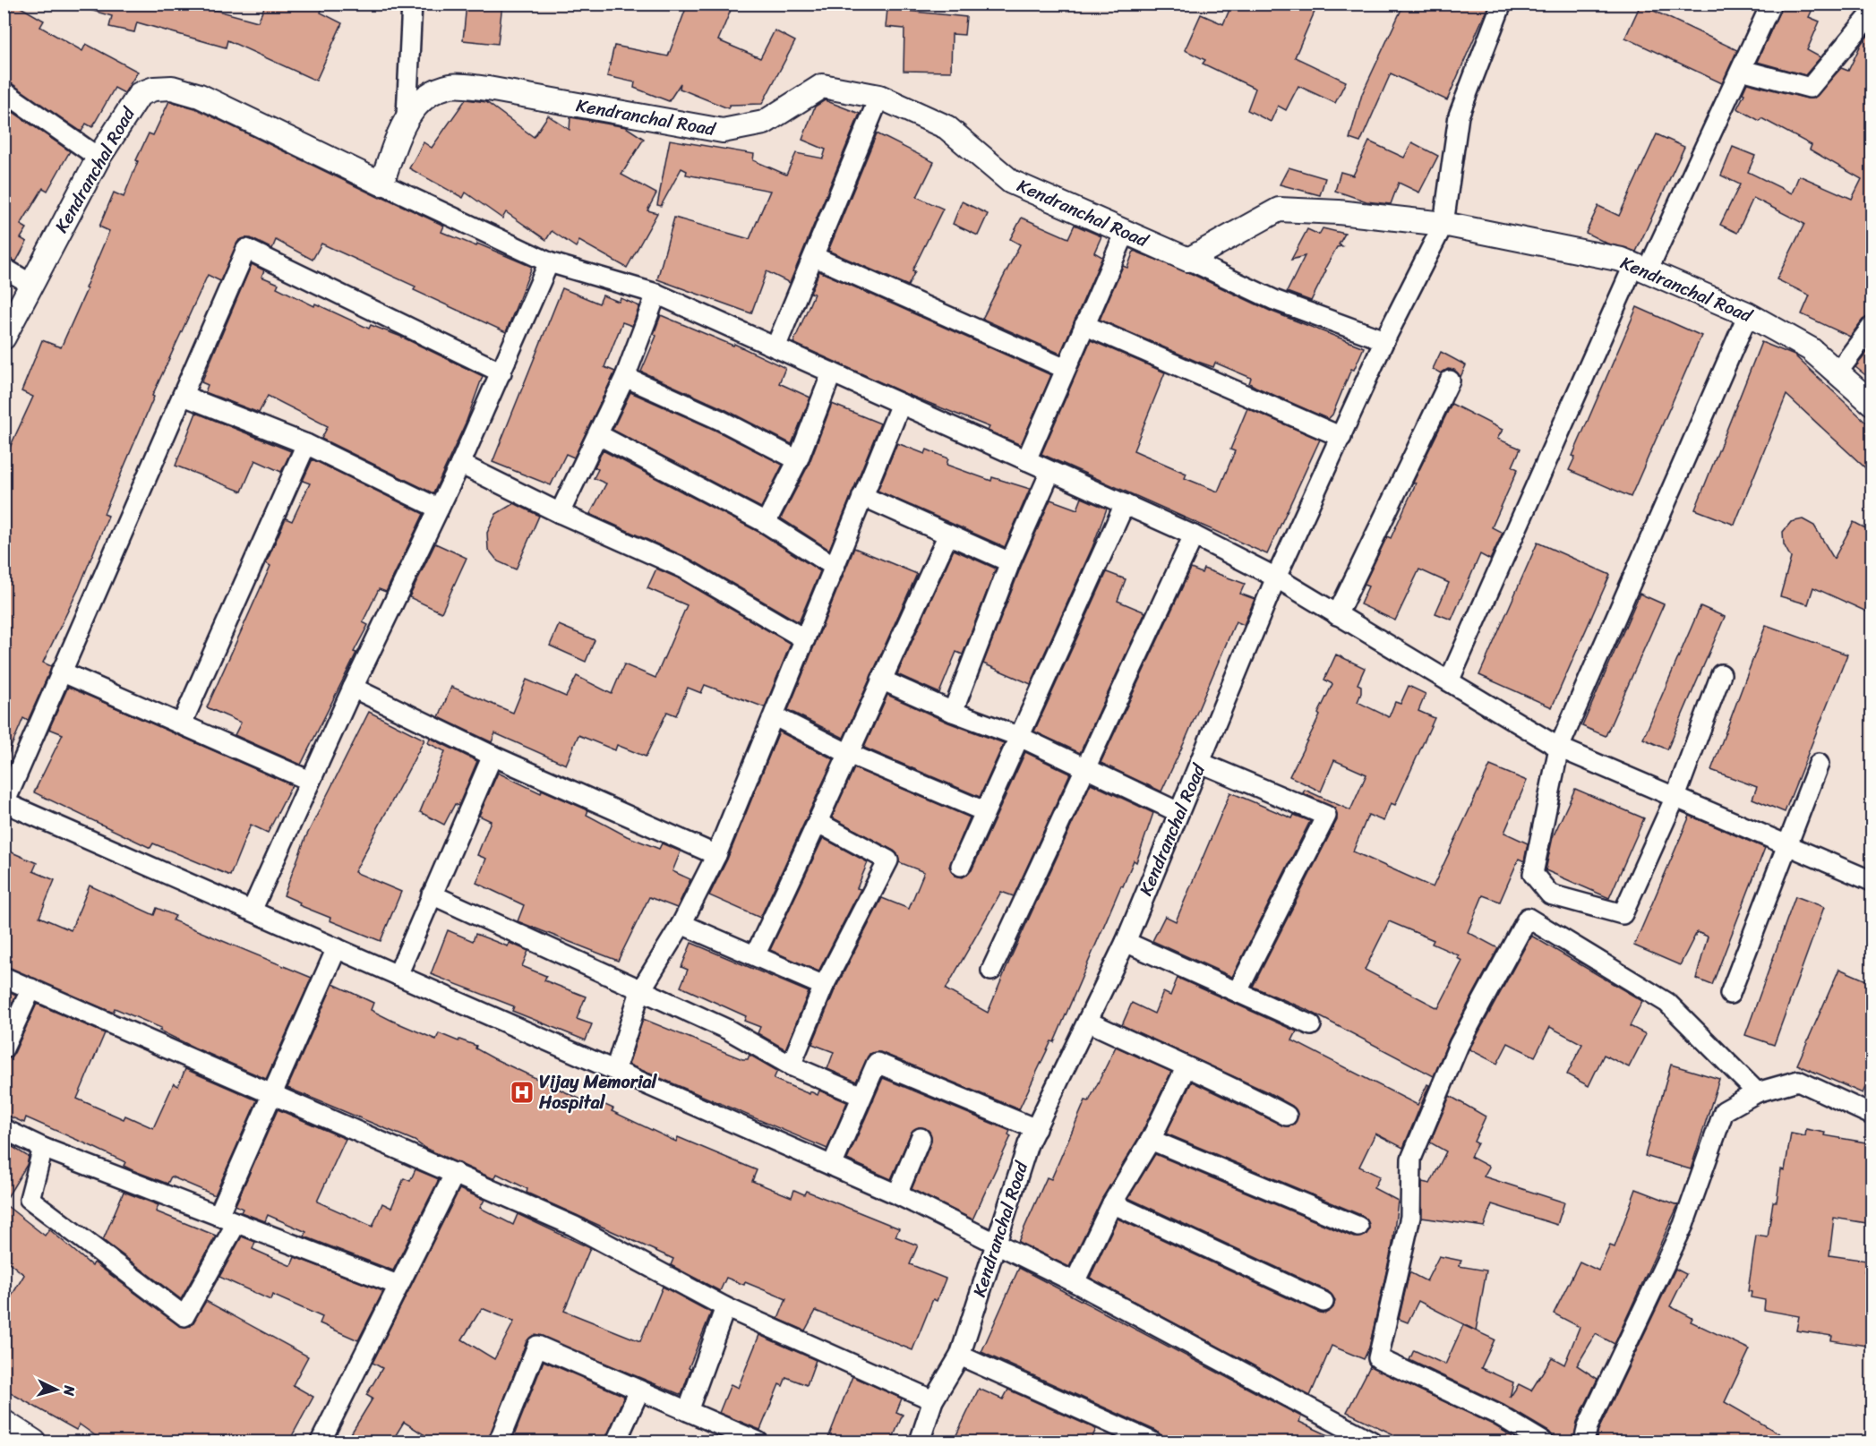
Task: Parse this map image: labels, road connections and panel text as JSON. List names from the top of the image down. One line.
{"streets":{"street":["Kendranchal Road"]},"places":{"hospital":["Vijay Memorial Hospital"]},"north":"right"}
